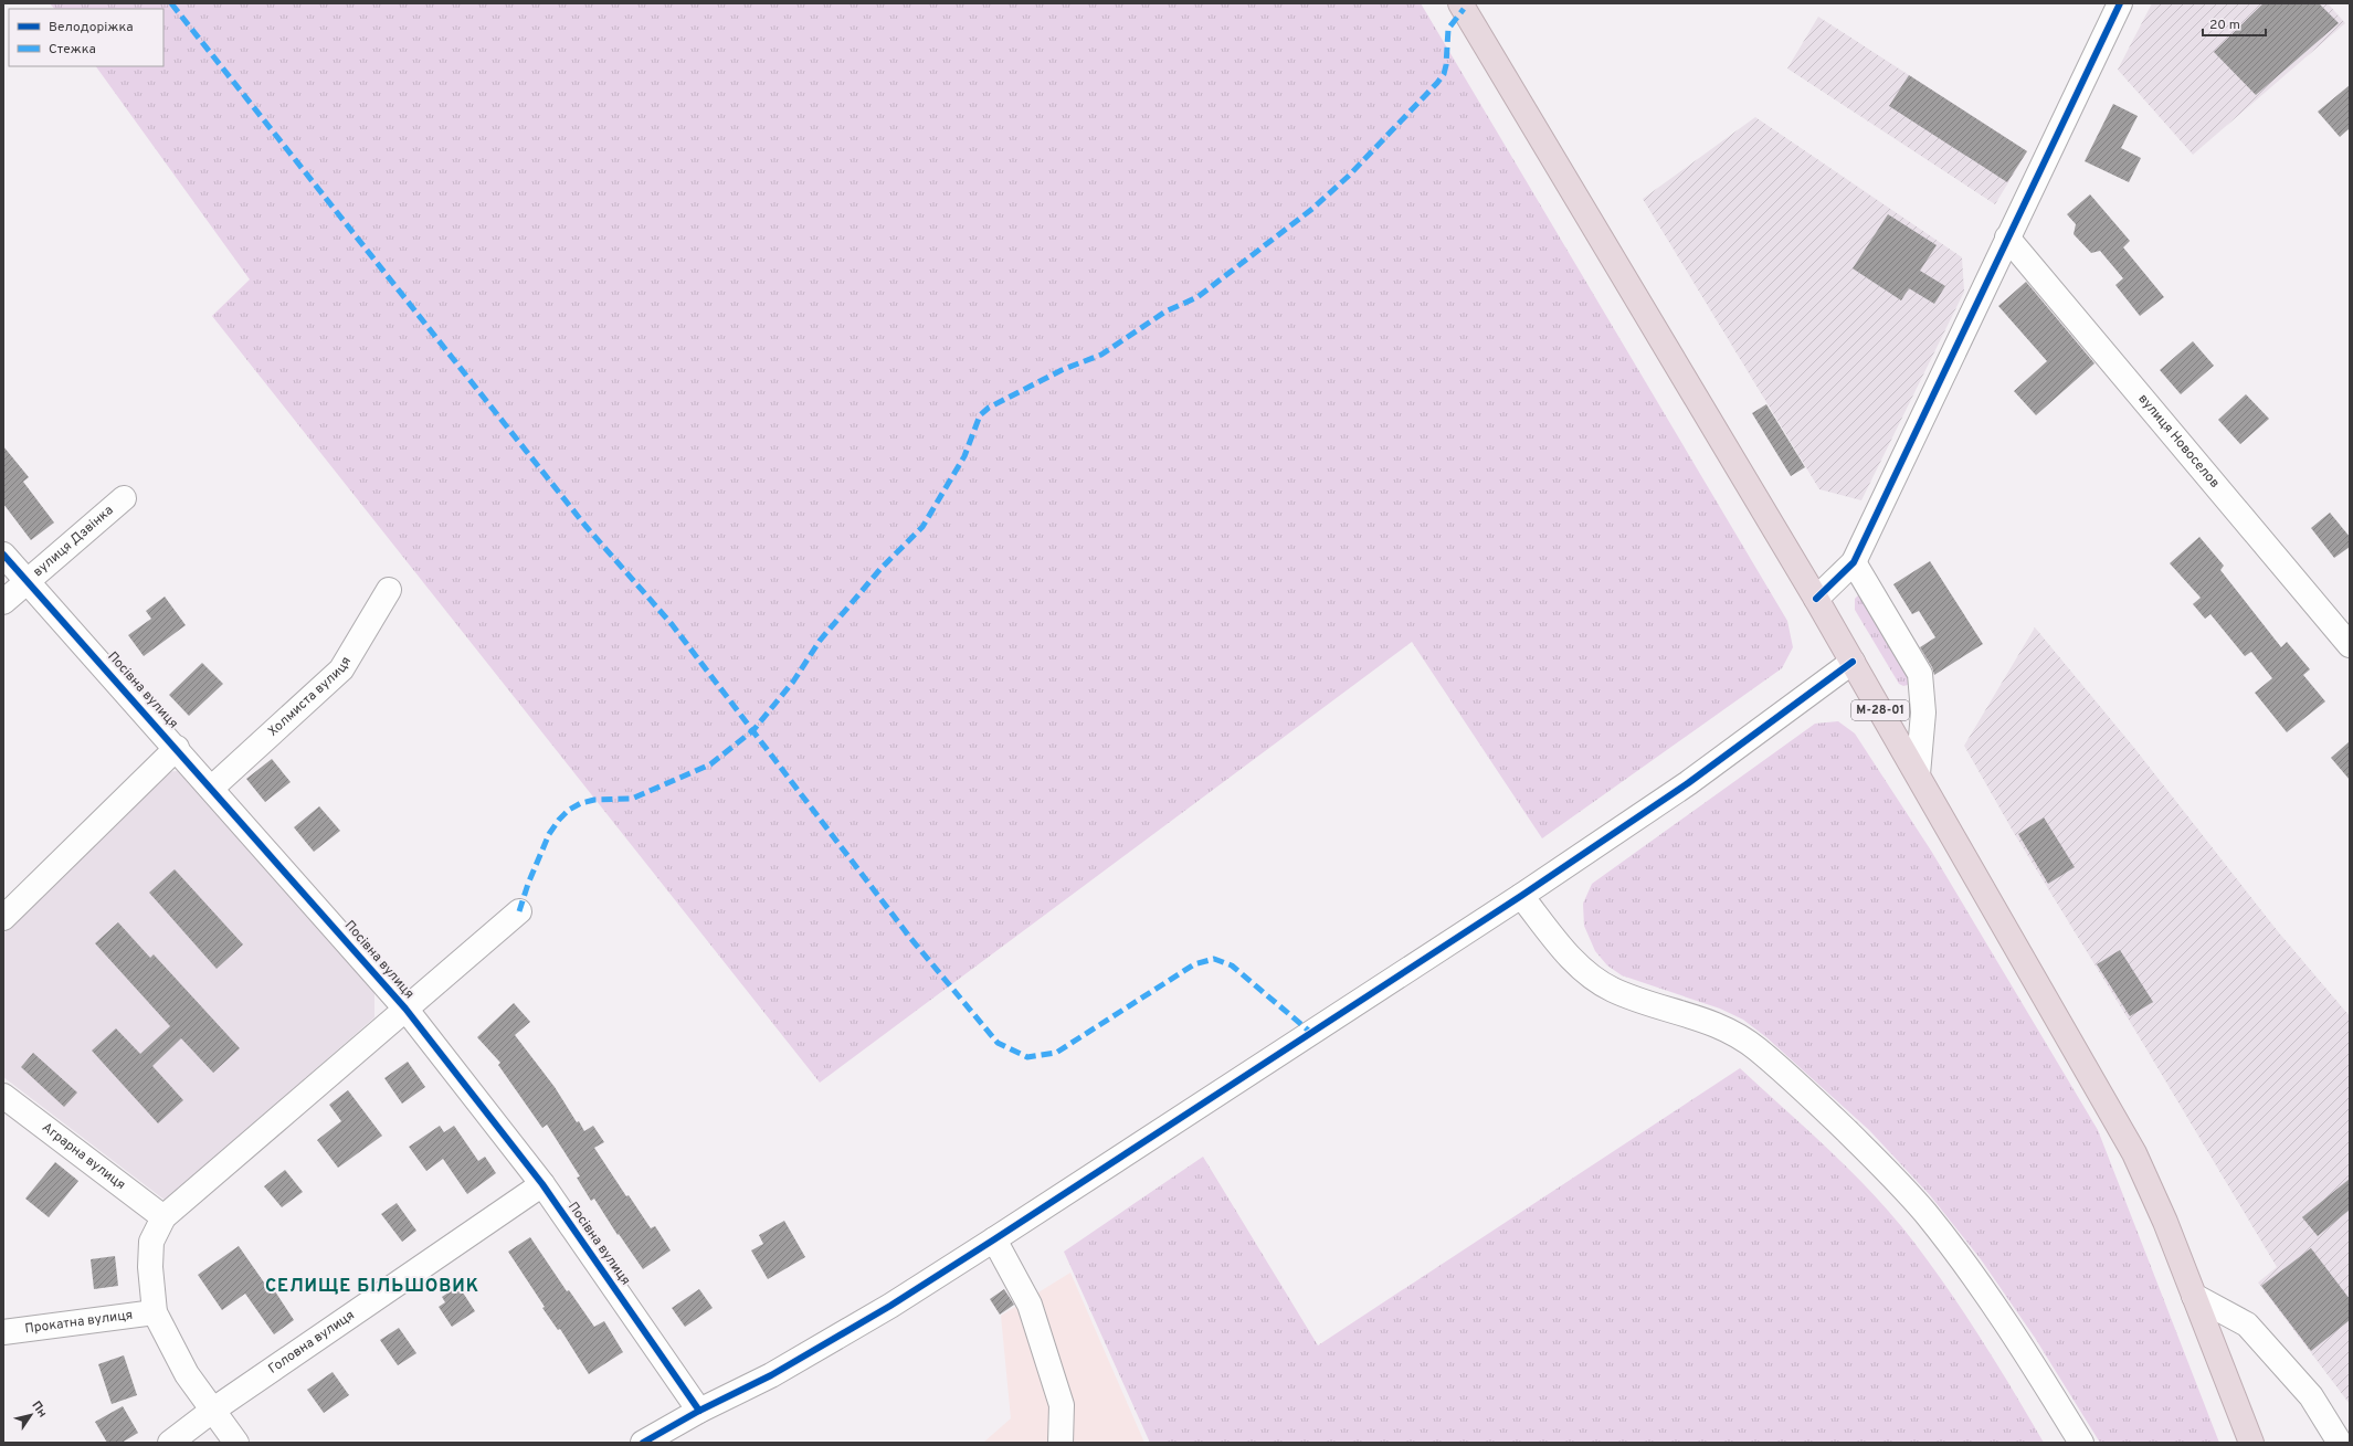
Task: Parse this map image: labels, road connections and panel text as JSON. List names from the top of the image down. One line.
{"streets":{"highway":["М-28-01"],"street":["вулиця Новоселов","вулиця Дзвінка","Посівна вулиця","Холмиста вулиця","Аграрна вулиця","Прокатна вулиця","Головна вулиця"]},"crossings":[["вулиця Дзвінка","Посівна вулиця"],["Посівна вулиця","Холмиста вулиця"],["Посівна вулиця","Головна вулиця"]],"districts":["СЕЛИЩЕ БІЛЬШОВИК"],"legend":["Велодоріжка","Стежка"],"scale_bar":"20 m","north":"top right"}
